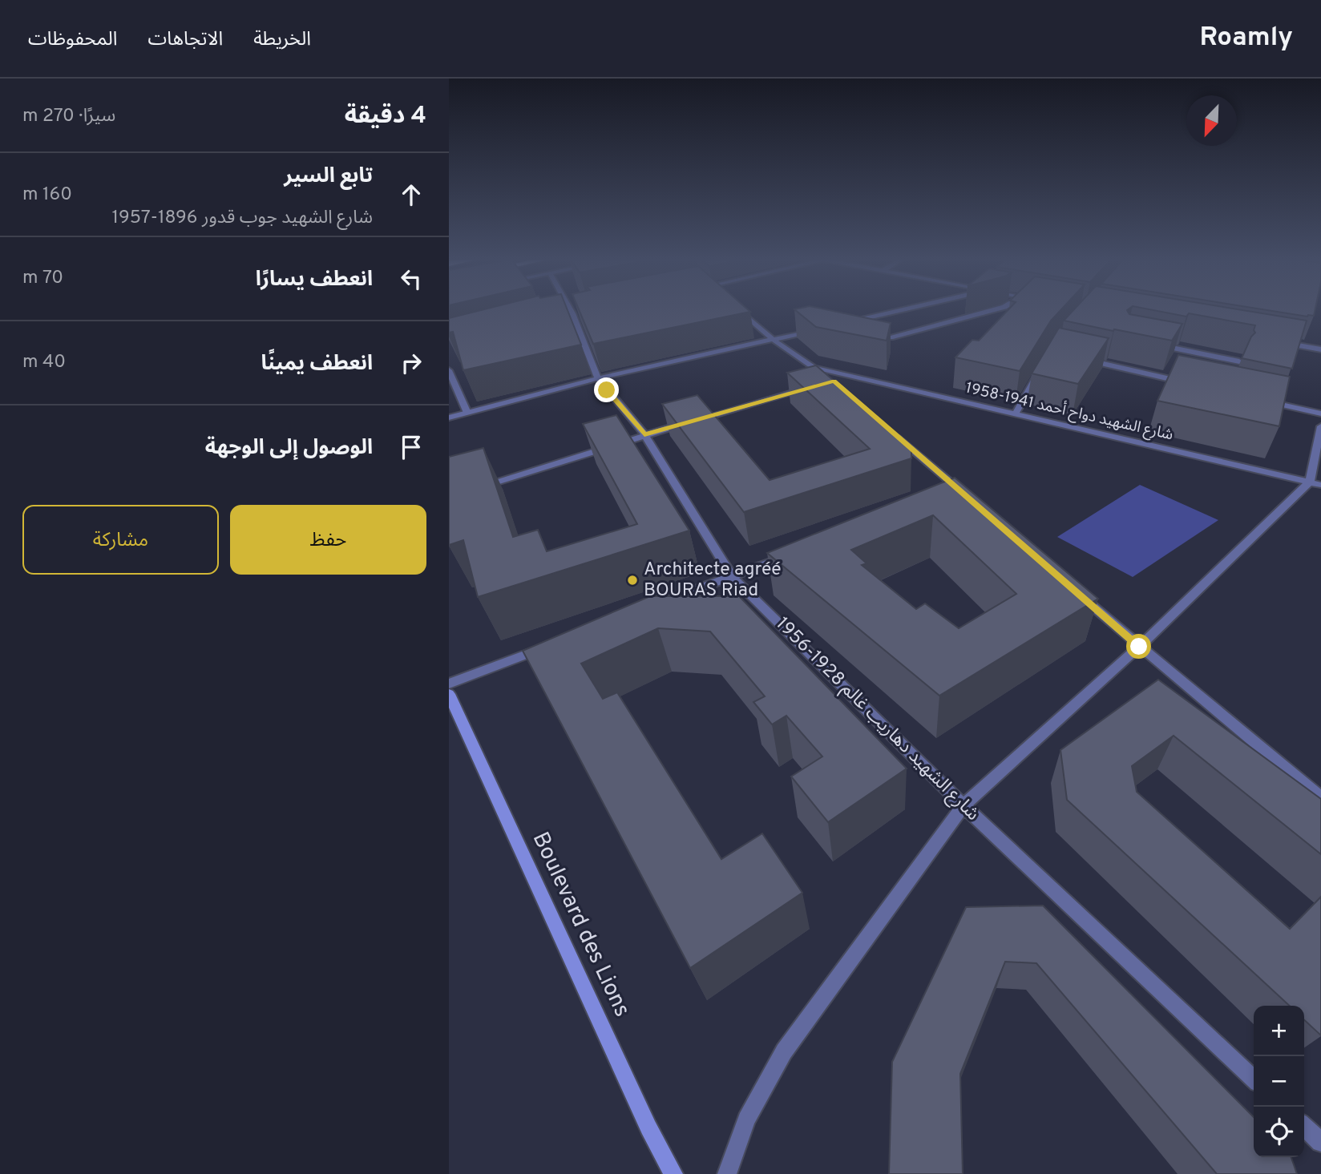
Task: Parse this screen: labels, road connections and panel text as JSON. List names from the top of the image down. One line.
{"streets":{"main road":["Boulevard des Lions"],"street":["شارع الشهيد دواح أحمد 1941-1958","شارع الشهيد دهاريب غالم 1928-1956"]},"places":["Architecte agréé BOURAS Riad"],"north":"bottom left","page":{"header":"Roamly","nav":["الخريطة","الاتجاهات","المحفوظات"],"heading":["4 دقيقة","سيرًا · 270 m"],"list":[["تابع السير","شارع الشهيد جوب قدور 1896-1957","160 m"],["انعطف يسارًا","70 m"],["انعطف يمينًا","40 m"],"الوصول إلى الوجهة"],"buttons":["حفظ","مشاركة"],"map_buttons":["+","−"]}}
